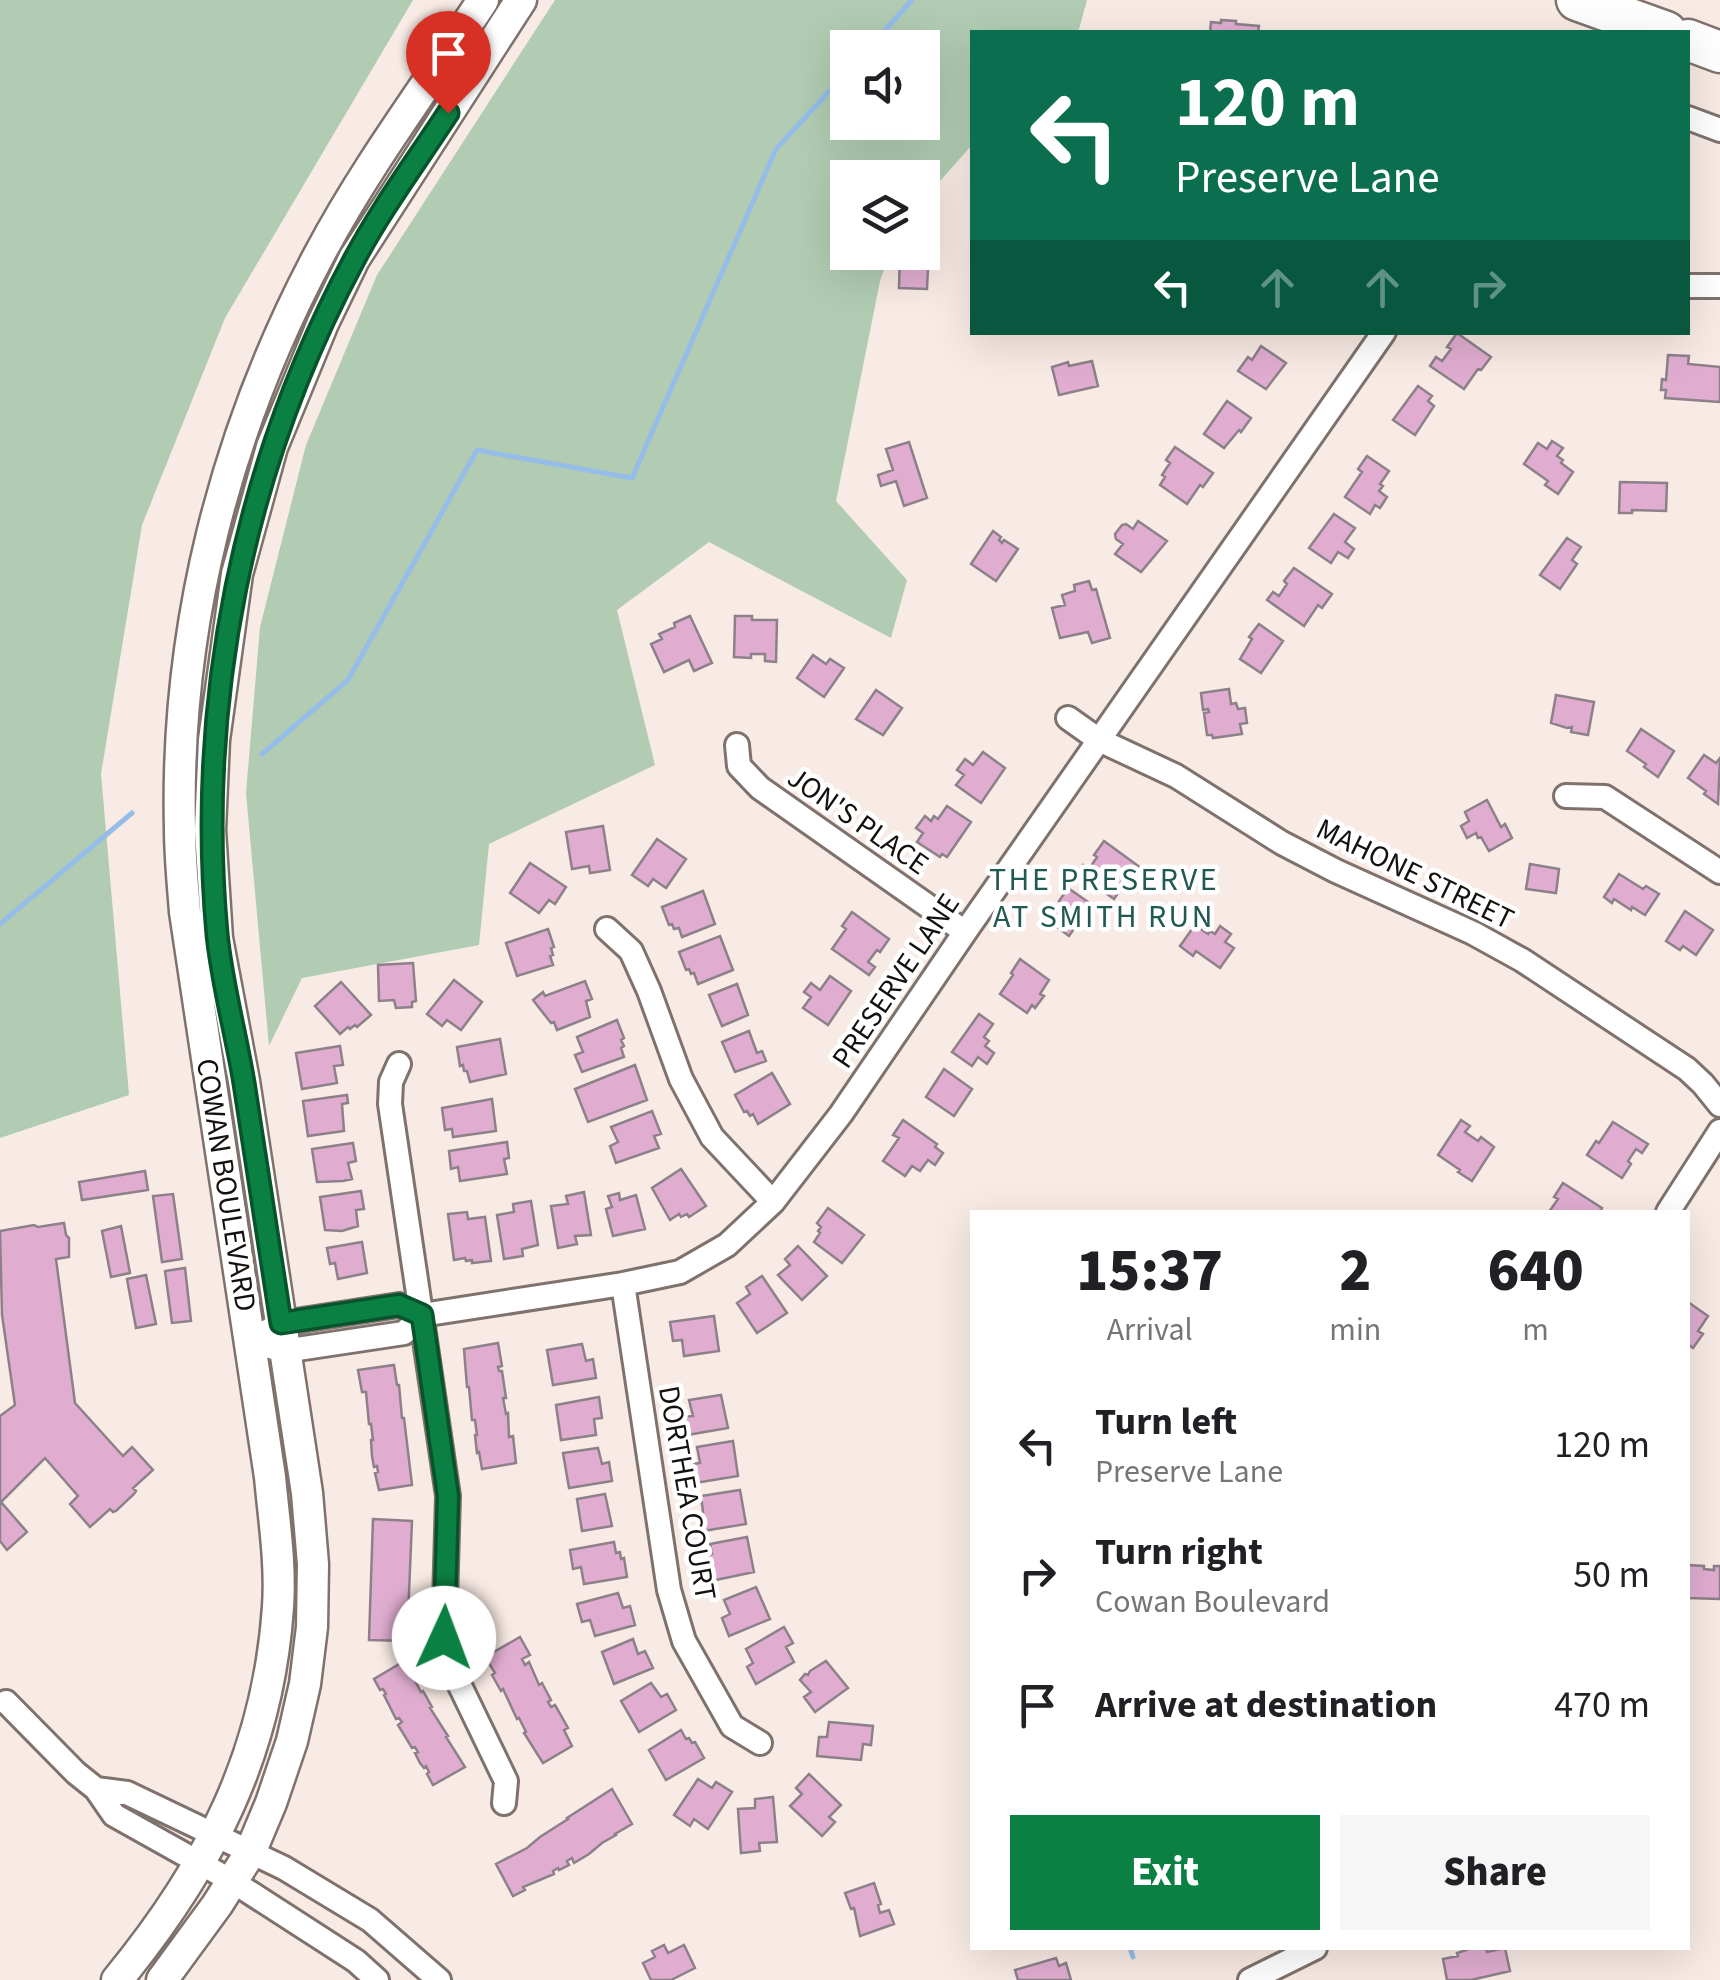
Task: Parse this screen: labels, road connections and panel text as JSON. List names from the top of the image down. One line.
{"streets":{"main road":["COWAN BOULEVARD"],"street":["JON'S PLACE","MAHONE STREET","PRESERVE LANE","DORTHEA COURT"]},"crossings":[["JON'S PLACE","PRESERVE LANE"],["MAHONE STREET","PRESERVE LANE"],["PRESERVE LANE","COWAN BOULEVARD"],["PRESERVE LANE","DORTHEA COURT"]],"districts":["THE PRESERVE AT SMITH RUN"],"page":{"turn":["120 m","Preserve Lane"],"eta":["15:37","Arrival","2","min","640","m"],"list":[{"name":"Turn left","note":"Preserve Lane","value":"120 m"},{"name":"Turn right","note":"Cowan Boulevard","value":"50 m"},{"name":"Arrive at destination","value":"470 m"}],"buttons":["Exit","Share"]}}
